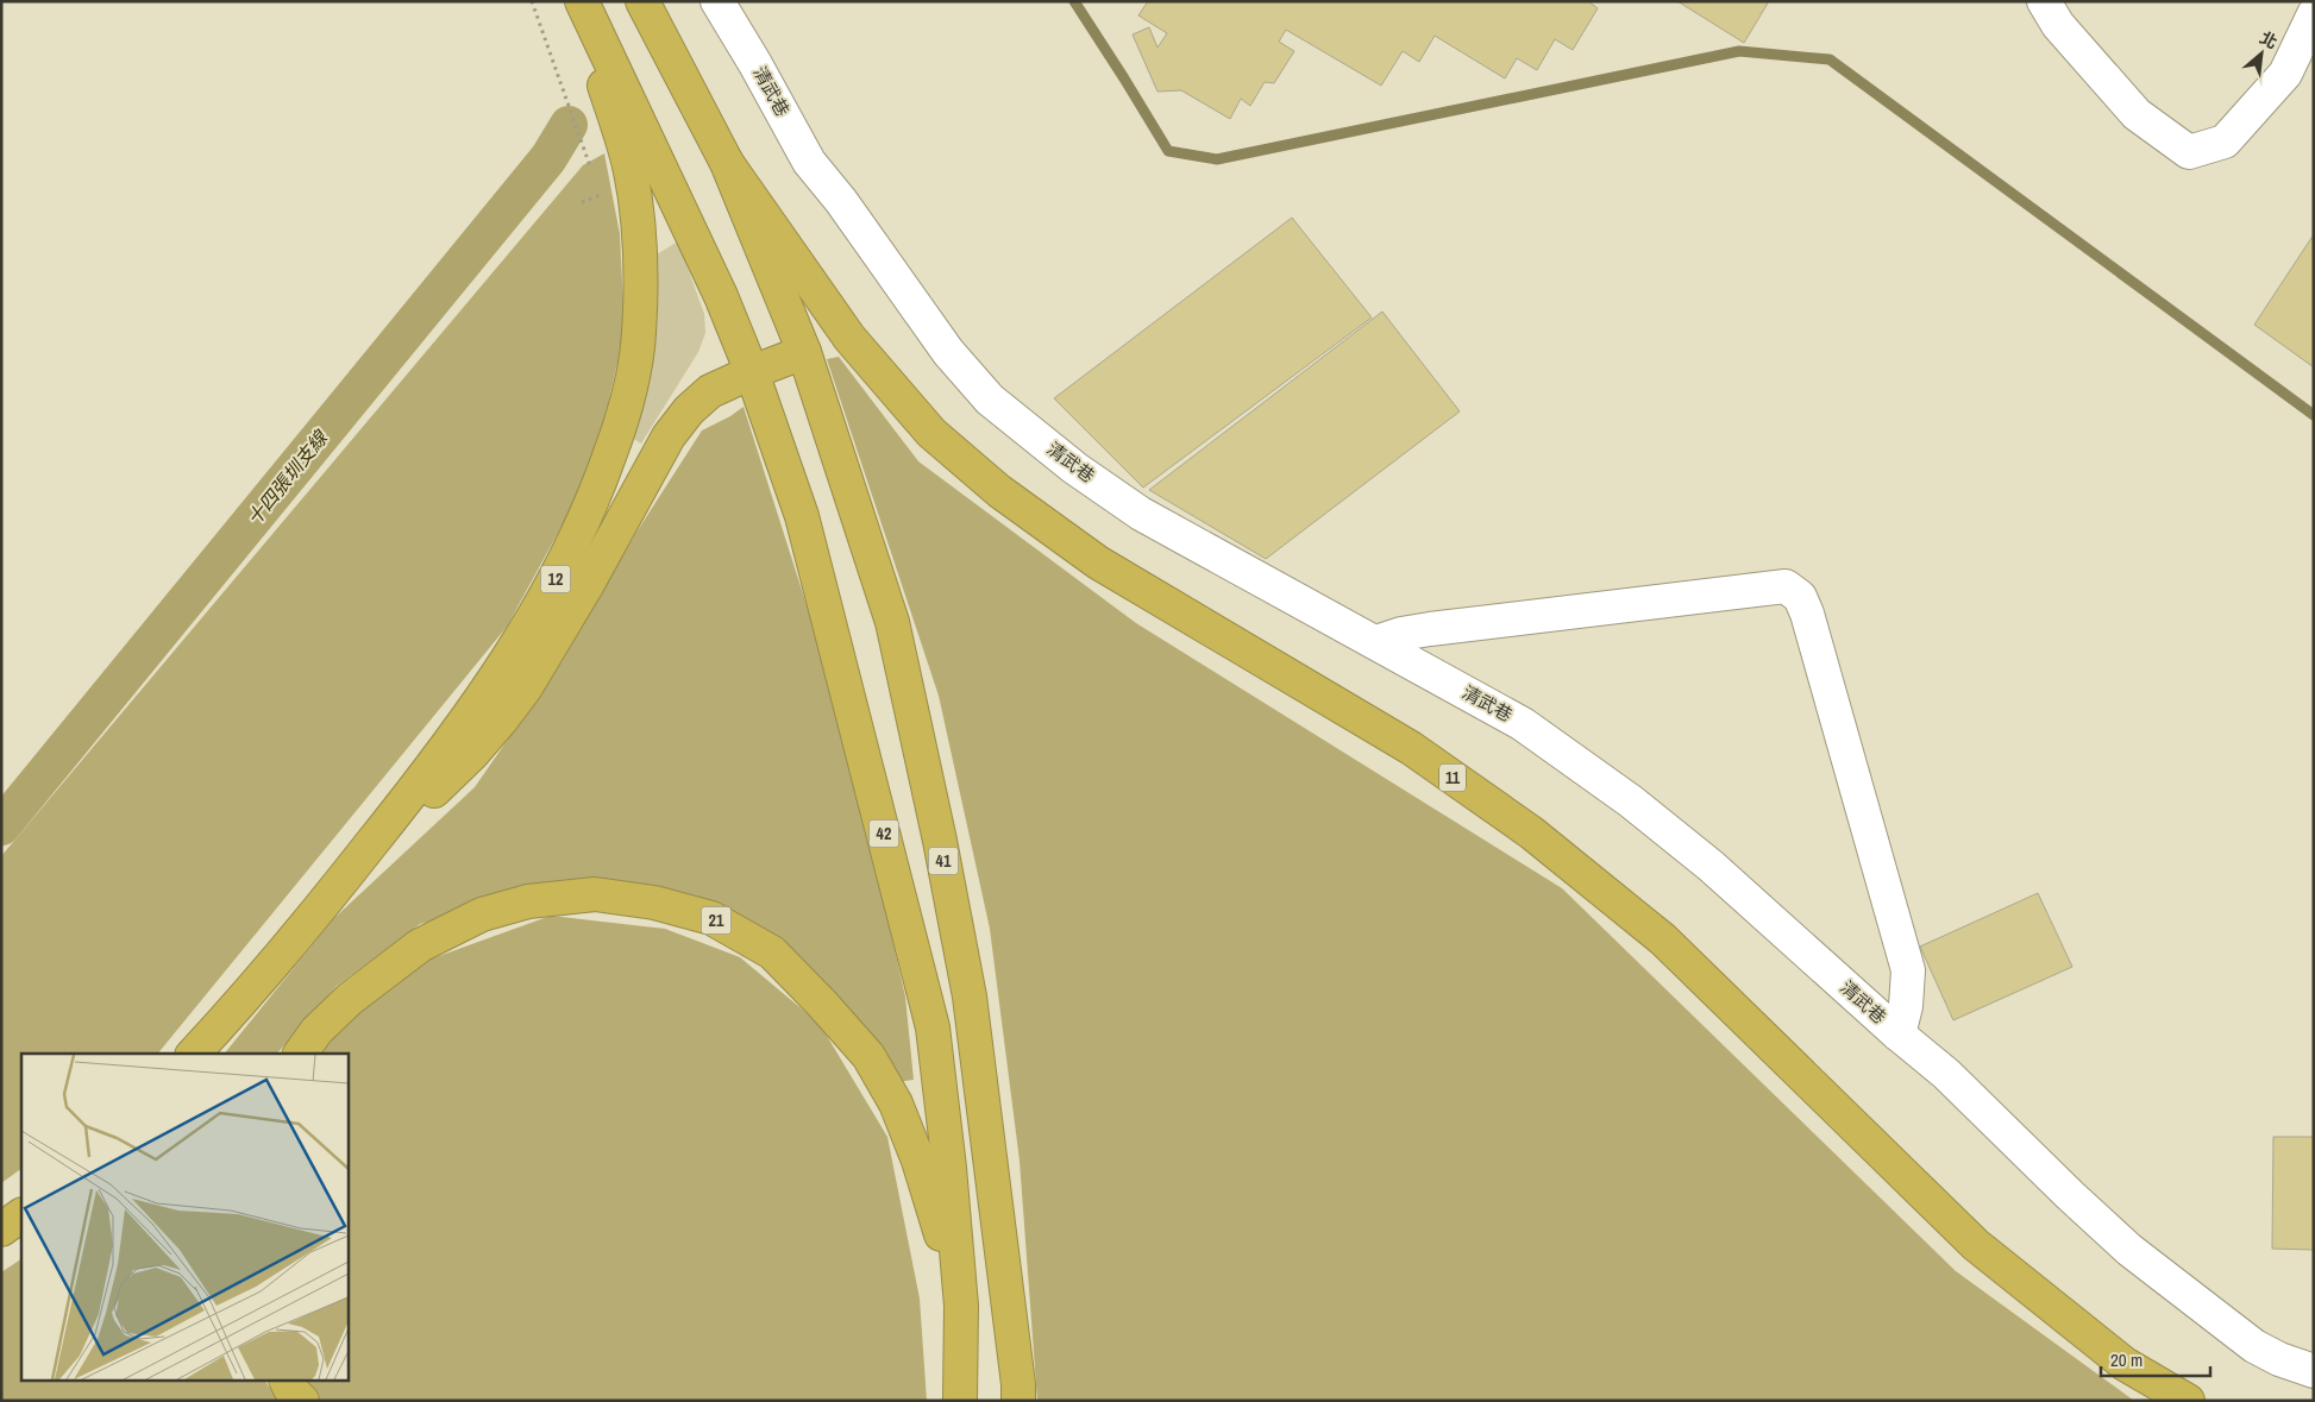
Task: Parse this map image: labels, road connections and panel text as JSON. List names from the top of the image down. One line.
{"streets":{"highway":["12","11","42","41","21"],"lane":["清武巷"]},"crossings":[["42","21"]],"water":["十四張圳支線"],"scale_bar":"20 m","north":"top right"}
